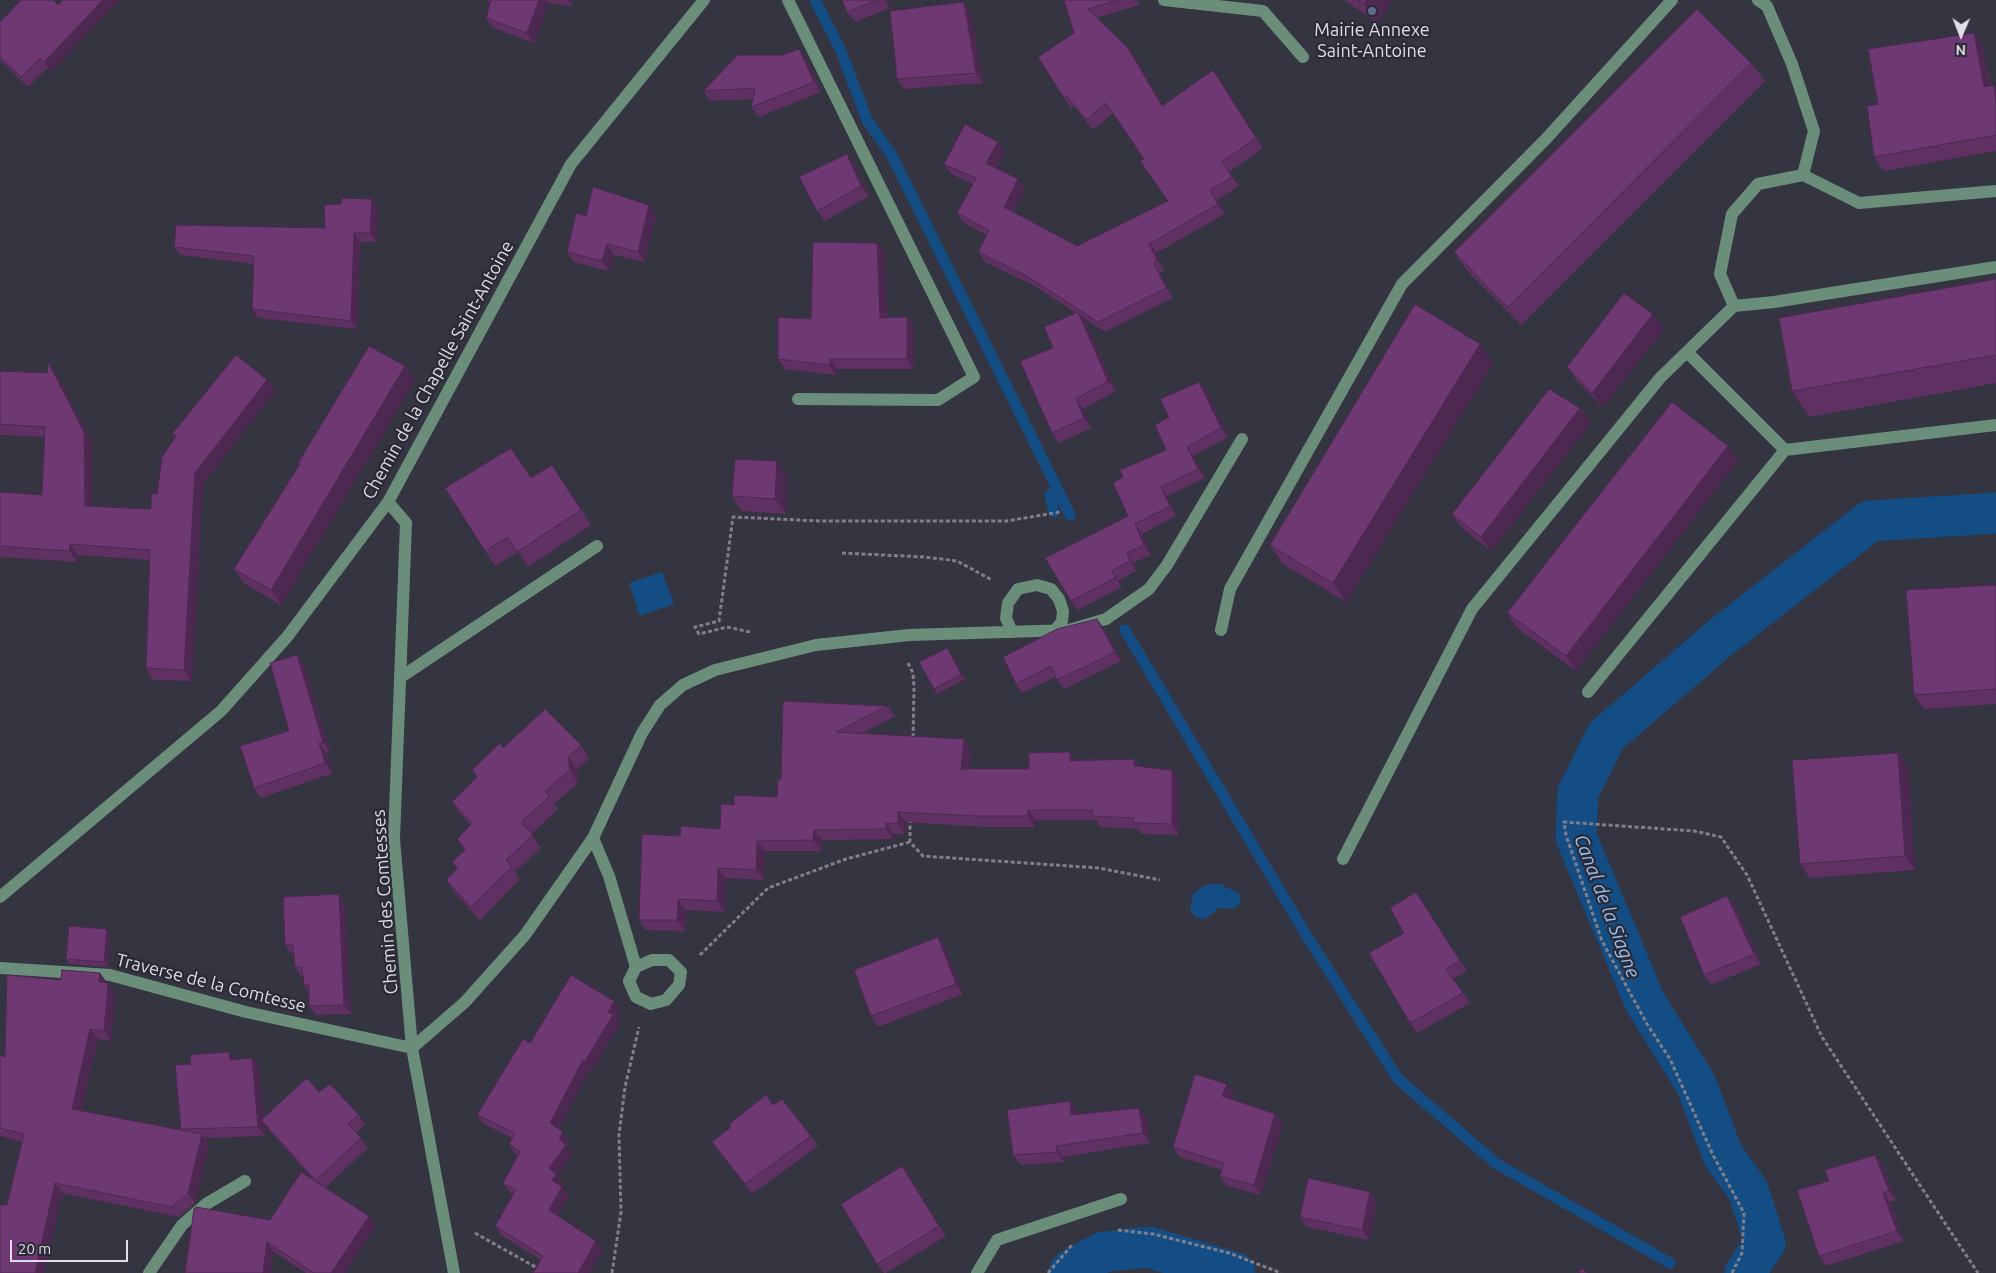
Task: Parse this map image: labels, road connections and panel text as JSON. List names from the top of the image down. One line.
{"streets":{"street":["Chemin de la Chapelle Saint-Antoine","Chemin des Comtesses","Traverse de la Comtesse"]},"crossings":[["Chemin de la Chapelle Saint-Antoine","Chemin des Comtesses"],["Chemin des Comtesses","Traverse de la Comtesse"]],"water":["Canal de la Siagne"],"places":["Mairie Annexe Saint-Antoine"],"scale_bar":"20 m","north":"bottom"}
